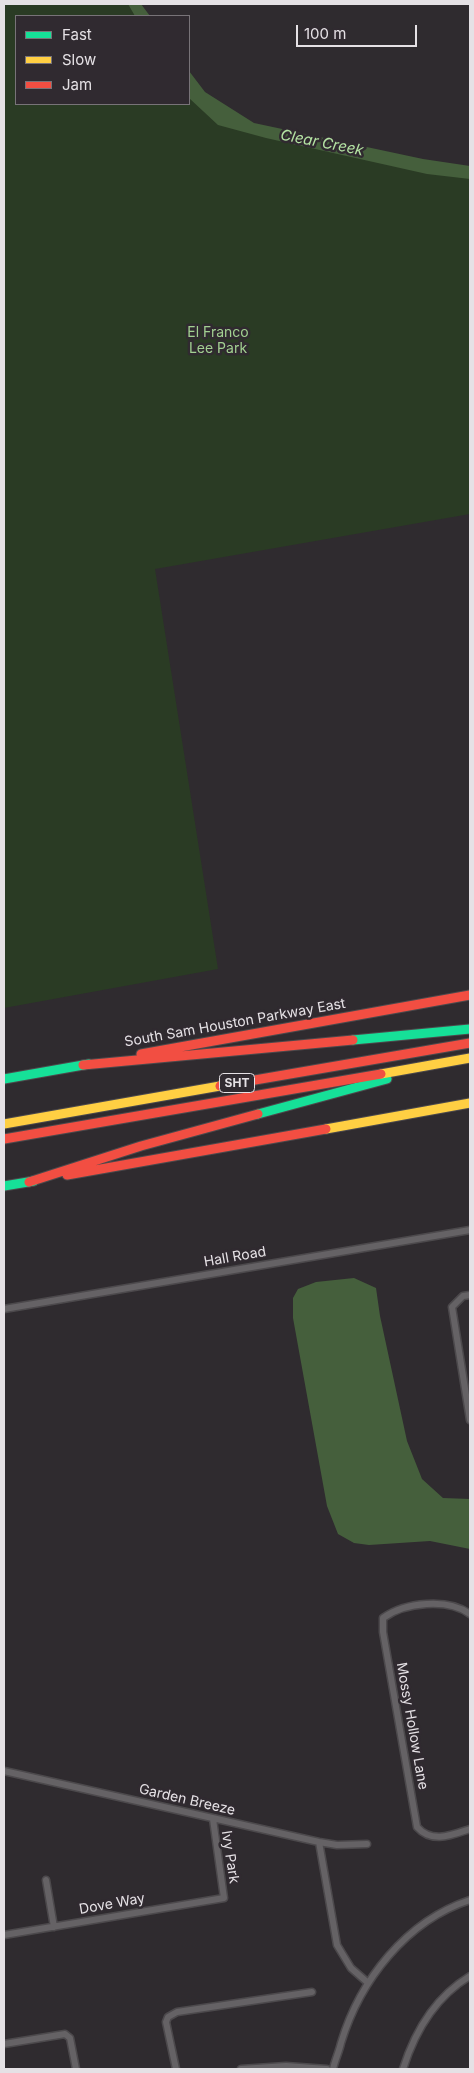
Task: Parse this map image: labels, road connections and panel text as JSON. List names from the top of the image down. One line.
{"streets":{"main road":["South Sam Houston Parkway East","SHT"],"street":["Hall Road","Mossy Hollow Lane","Garden Breeze","Ivy Park","Dove Way"]},"crossings":[["Garden Breeze","Ivy Park"],["Ivy Park","Dove Way"]],"water":["Clear Creek"],"parks":["El Franco Lee Park"],"legend":["Fast","Slow","Jam"],"scale_bar":"100 m"}
